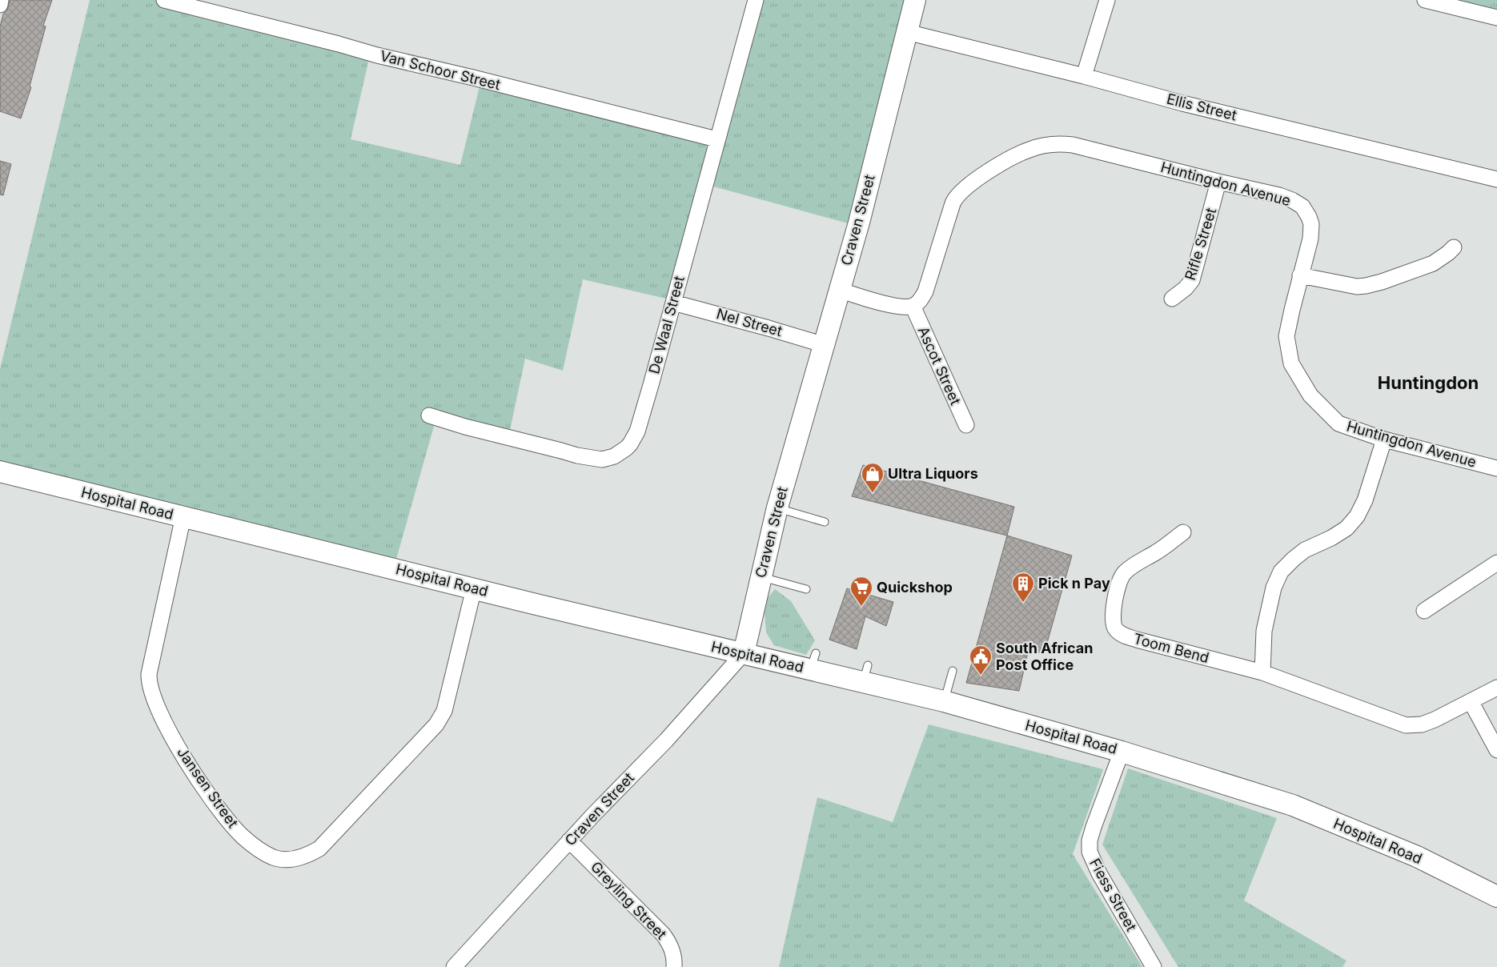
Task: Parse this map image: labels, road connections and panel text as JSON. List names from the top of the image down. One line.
{"streets":{"main road":["Craven Street","Hospital Road"],"street":["Van Schoor Street","Ellis Street","Huntingdon Avenue","Rifle Street","Nel Street","De Waal Street","Ascot Street","Toom Bend","Jansen Street","Fiess Street","Greyling Street"]},"crossings":[["Van Schoor Street","De Waal Street"],["Ellis Street","Craven Street"],["Huntingdon Avenue","Rifle Street"],["Huntingdon Avenue","Ascot Street"],["Craven Street","Nel Street"],["Craven Street","Hospital Road"],["Craven Street","Greyling Street"],["Nel Street","De Waal Street"],["Hospital Road","Jansen Street"],["Hospital Road","Fiess Street"]],"districts":["Huntingdon"],"places":{"shop":["Ultra Liquors"],"building":["Pick n Pay"],"supermarket":["Quickshop"],"public building":["South African Post Office"]}}
